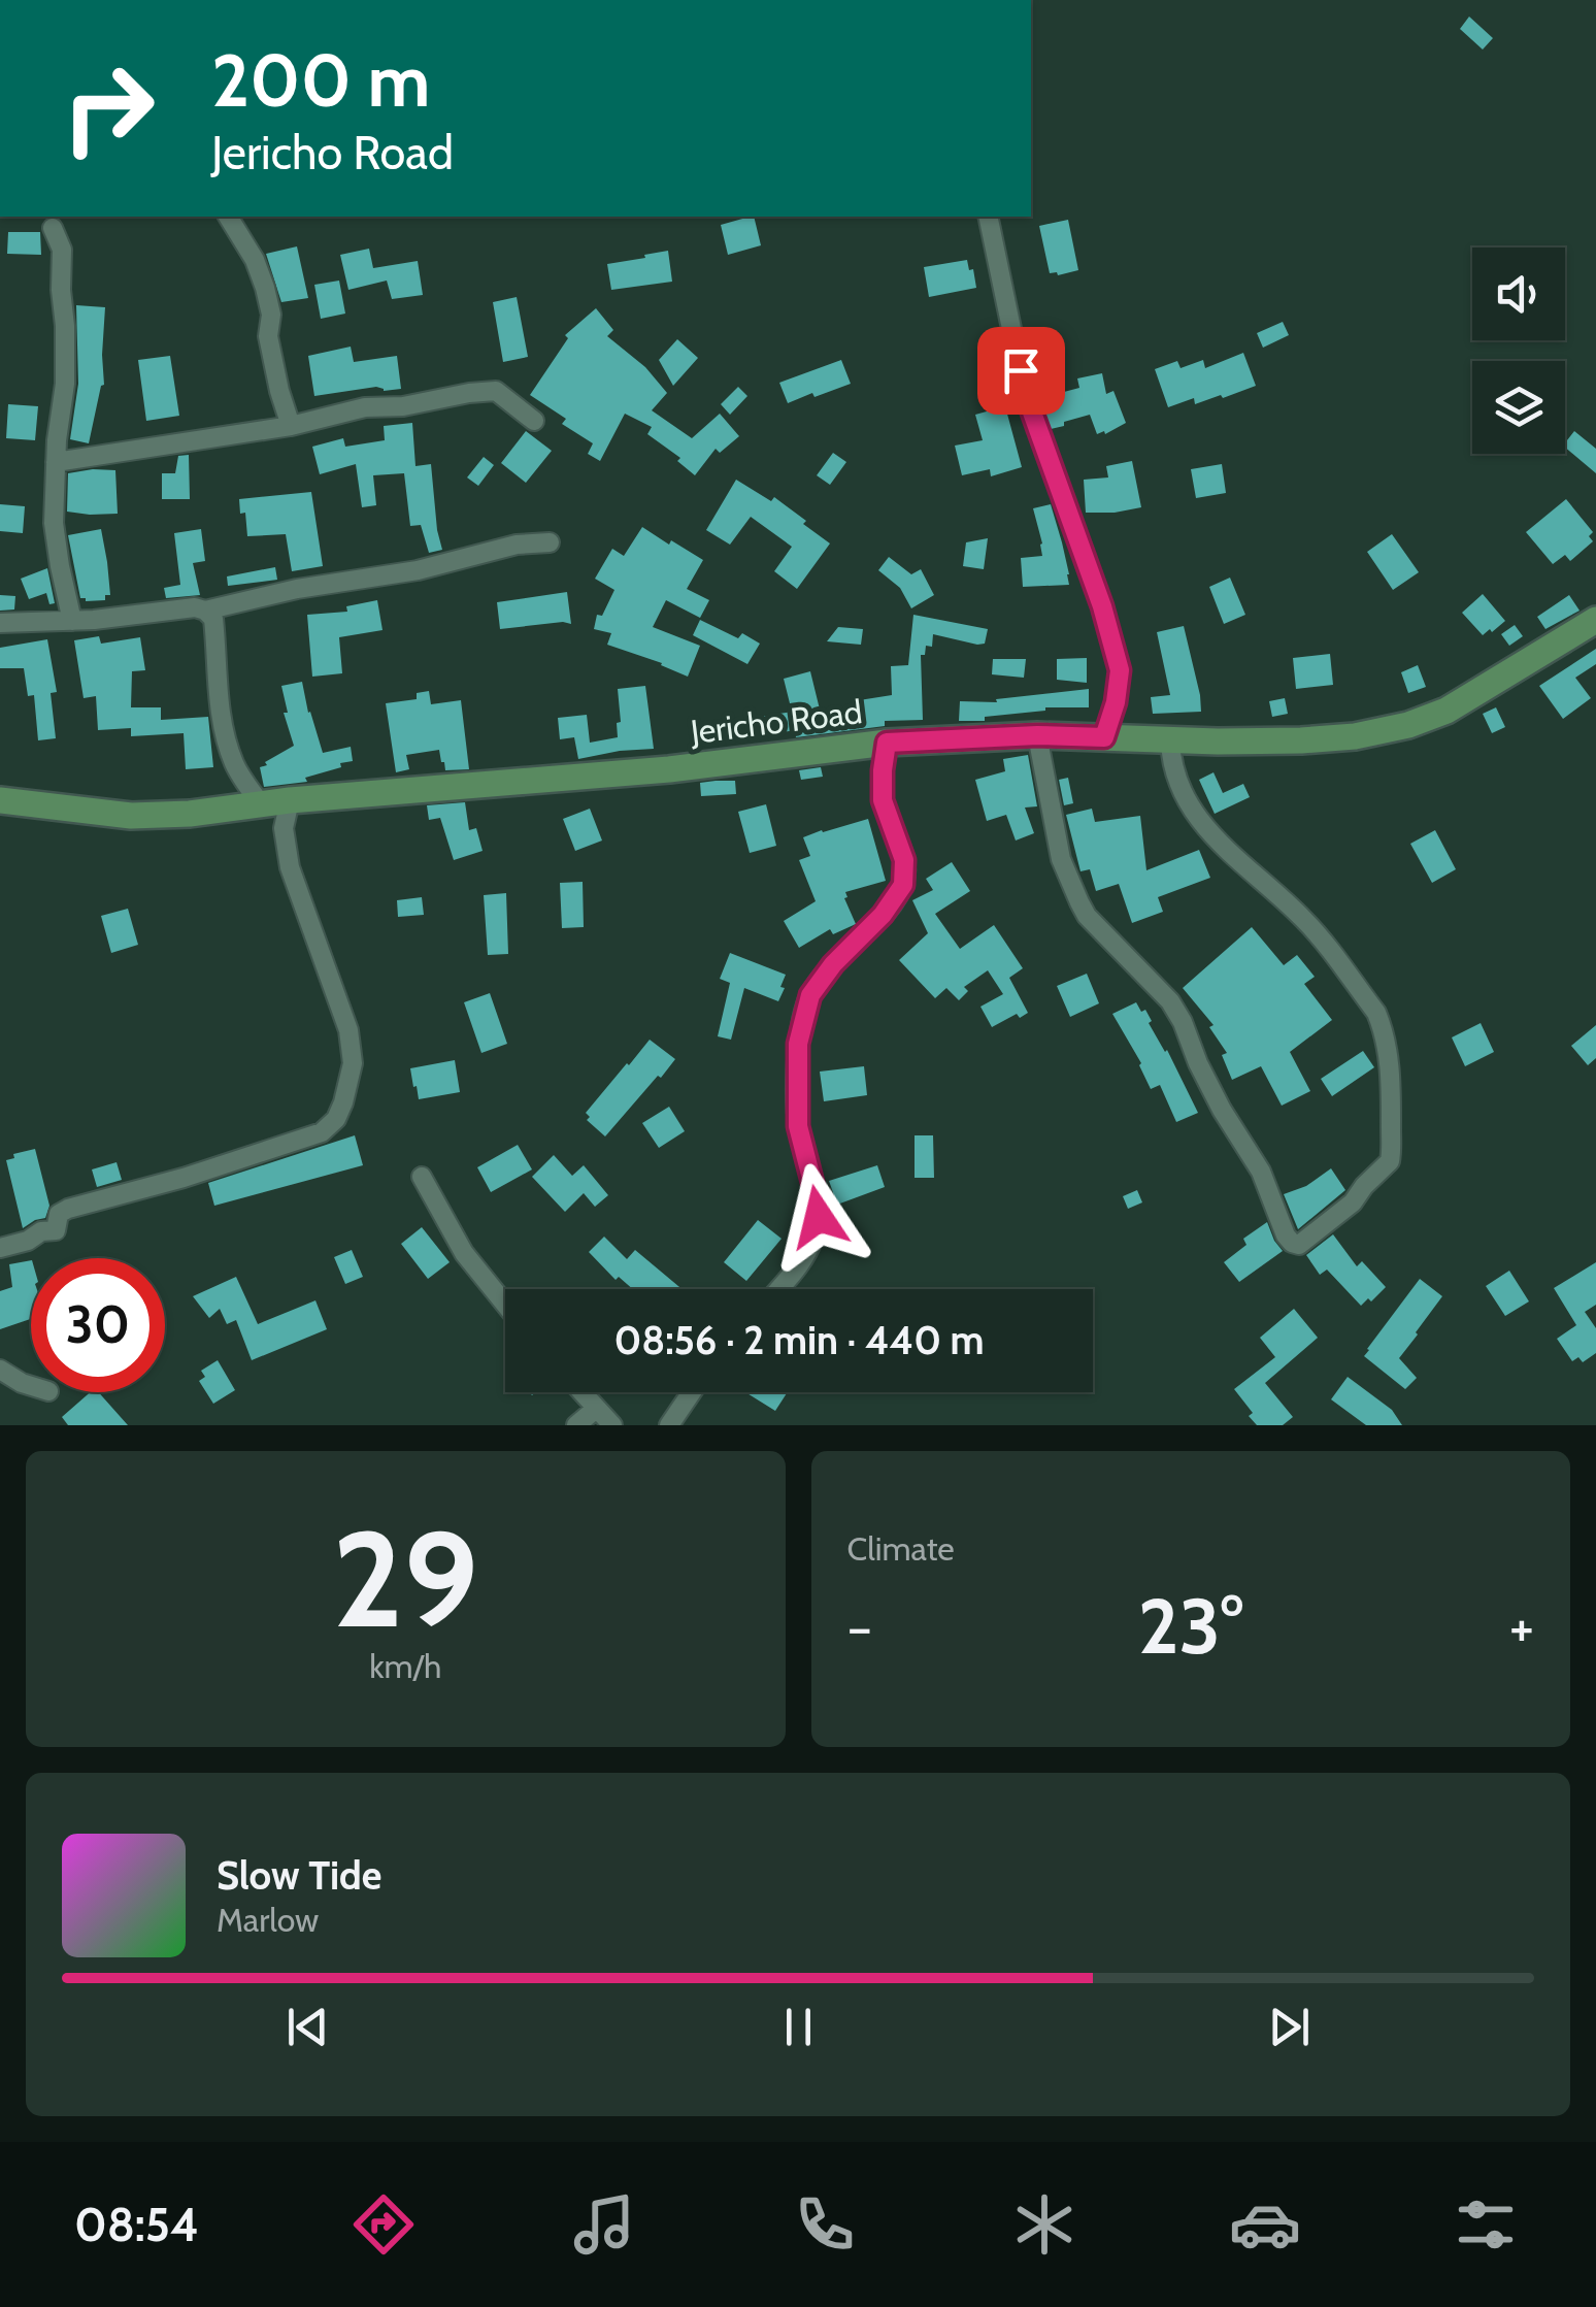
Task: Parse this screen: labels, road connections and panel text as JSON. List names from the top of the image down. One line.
{"streets":{"street":["Jericho Road"]},"page":{"turn":["200 m","Jericho Road"],"limit":"30","trip":"08:56 · 2 min · 440 m","tile":[["29","km/h"],"Climate"],"heat":["−","23°","+"],"song":["Slow Tide","Marlow"],"tabs":"08:54"}}
